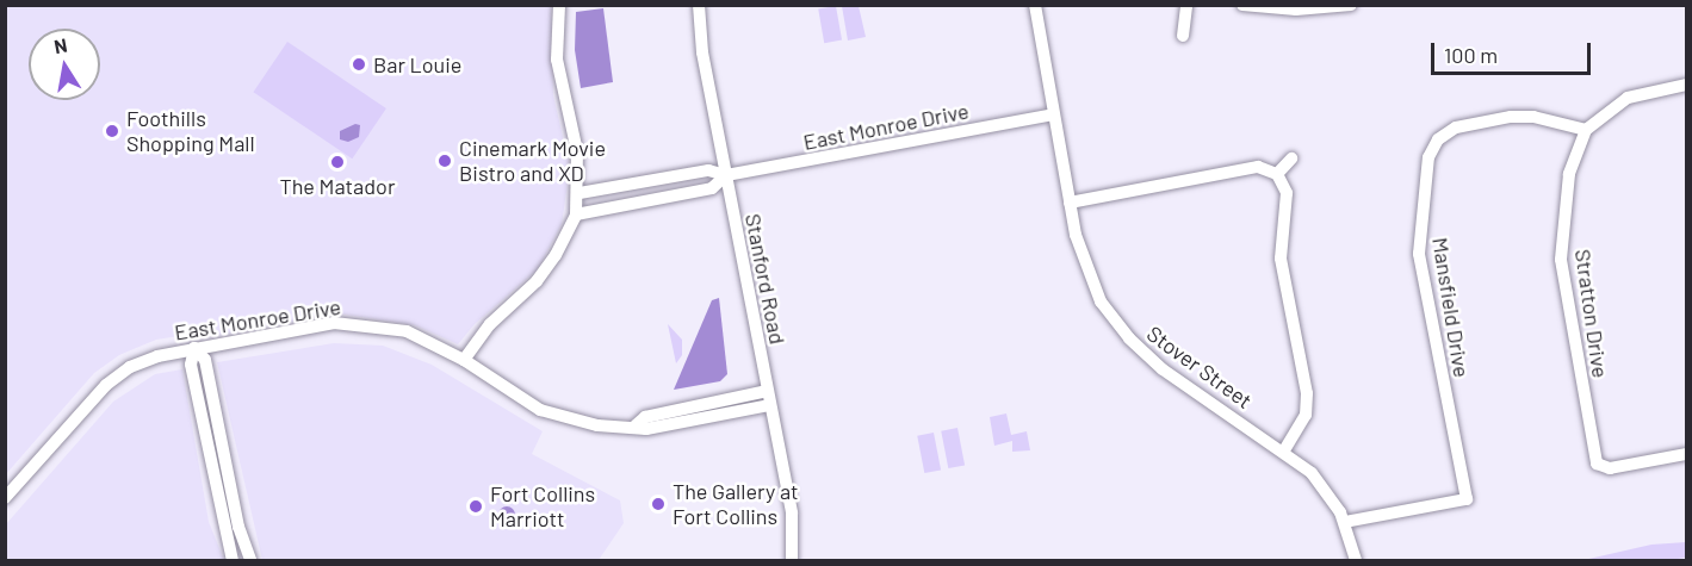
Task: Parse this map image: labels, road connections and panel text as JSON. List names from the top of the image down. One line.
{"streets":{"street":["East Monroe Drive","Stanford Road","Mansfield Drive","Stratton Drive","Stover Street"]},"crossings":[["East Monroe Drive","Stanford Road"],["East Monroe Drive","Stover Street"],["Mansfield Drive","Stratton Drive"],["Mansfield Drive","Stover Street"]],"places":["Bar Louie","Foothills Shopping Mall","Cinemark Movie Bistro and XD","The Matador","The Gallery at Fort Collins","Fort Collins Marriott"],"scale_bar":"100 m","north":"top"}
